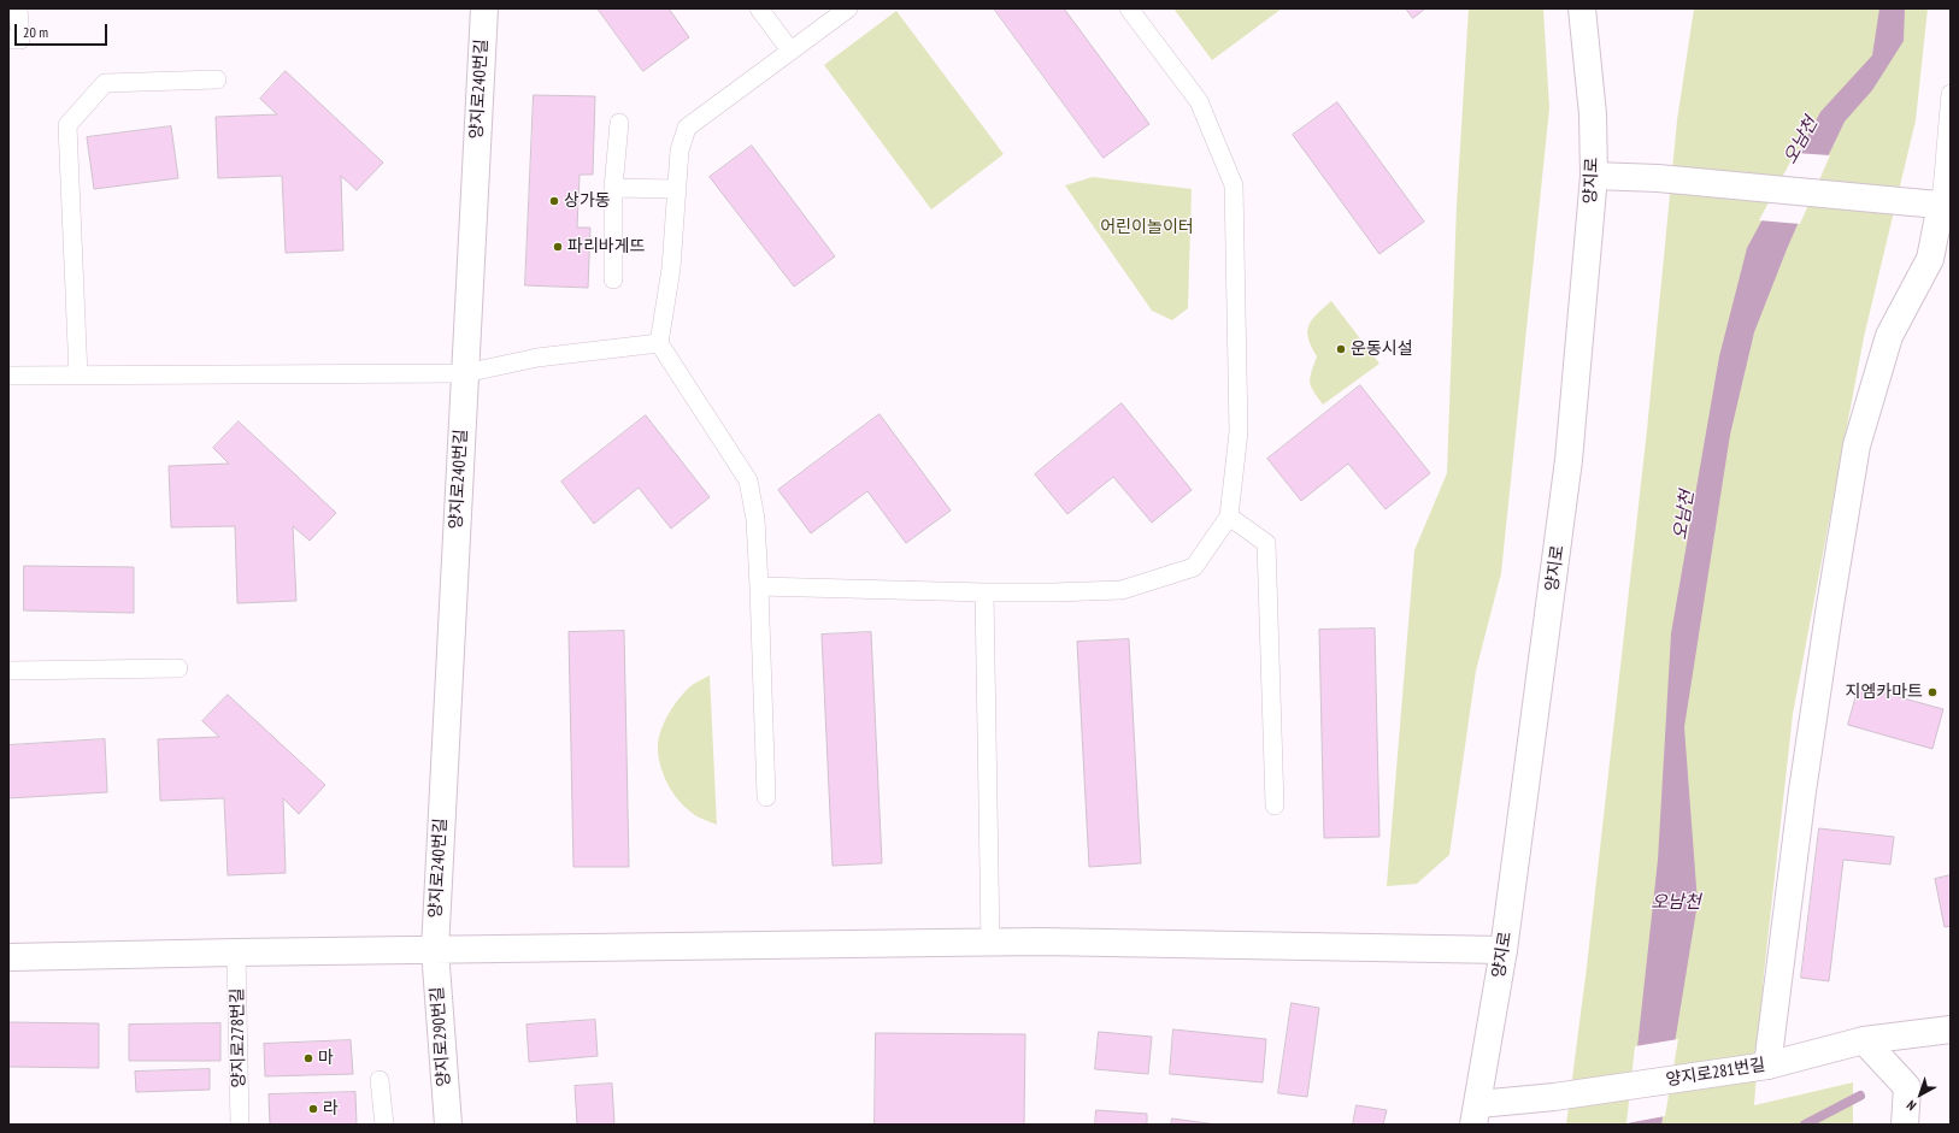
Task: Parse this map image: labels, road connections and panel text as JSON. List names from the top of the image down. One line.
{"streets":{"street":["양지로240번길","양지로","양지로290번길","양지로281번길"],"lane":["양지로278번길"]},"crossings":[["양지로240번길","양지로290번길"],["양지로","양지로281번길"]],"water":["오남천"],"parks":["어린이놀이터"],"places":["상가동","파리바게뜨","운동시설","지엠카마트","마","라"],"scale_bar":"20 m","north":"bottom left"}
